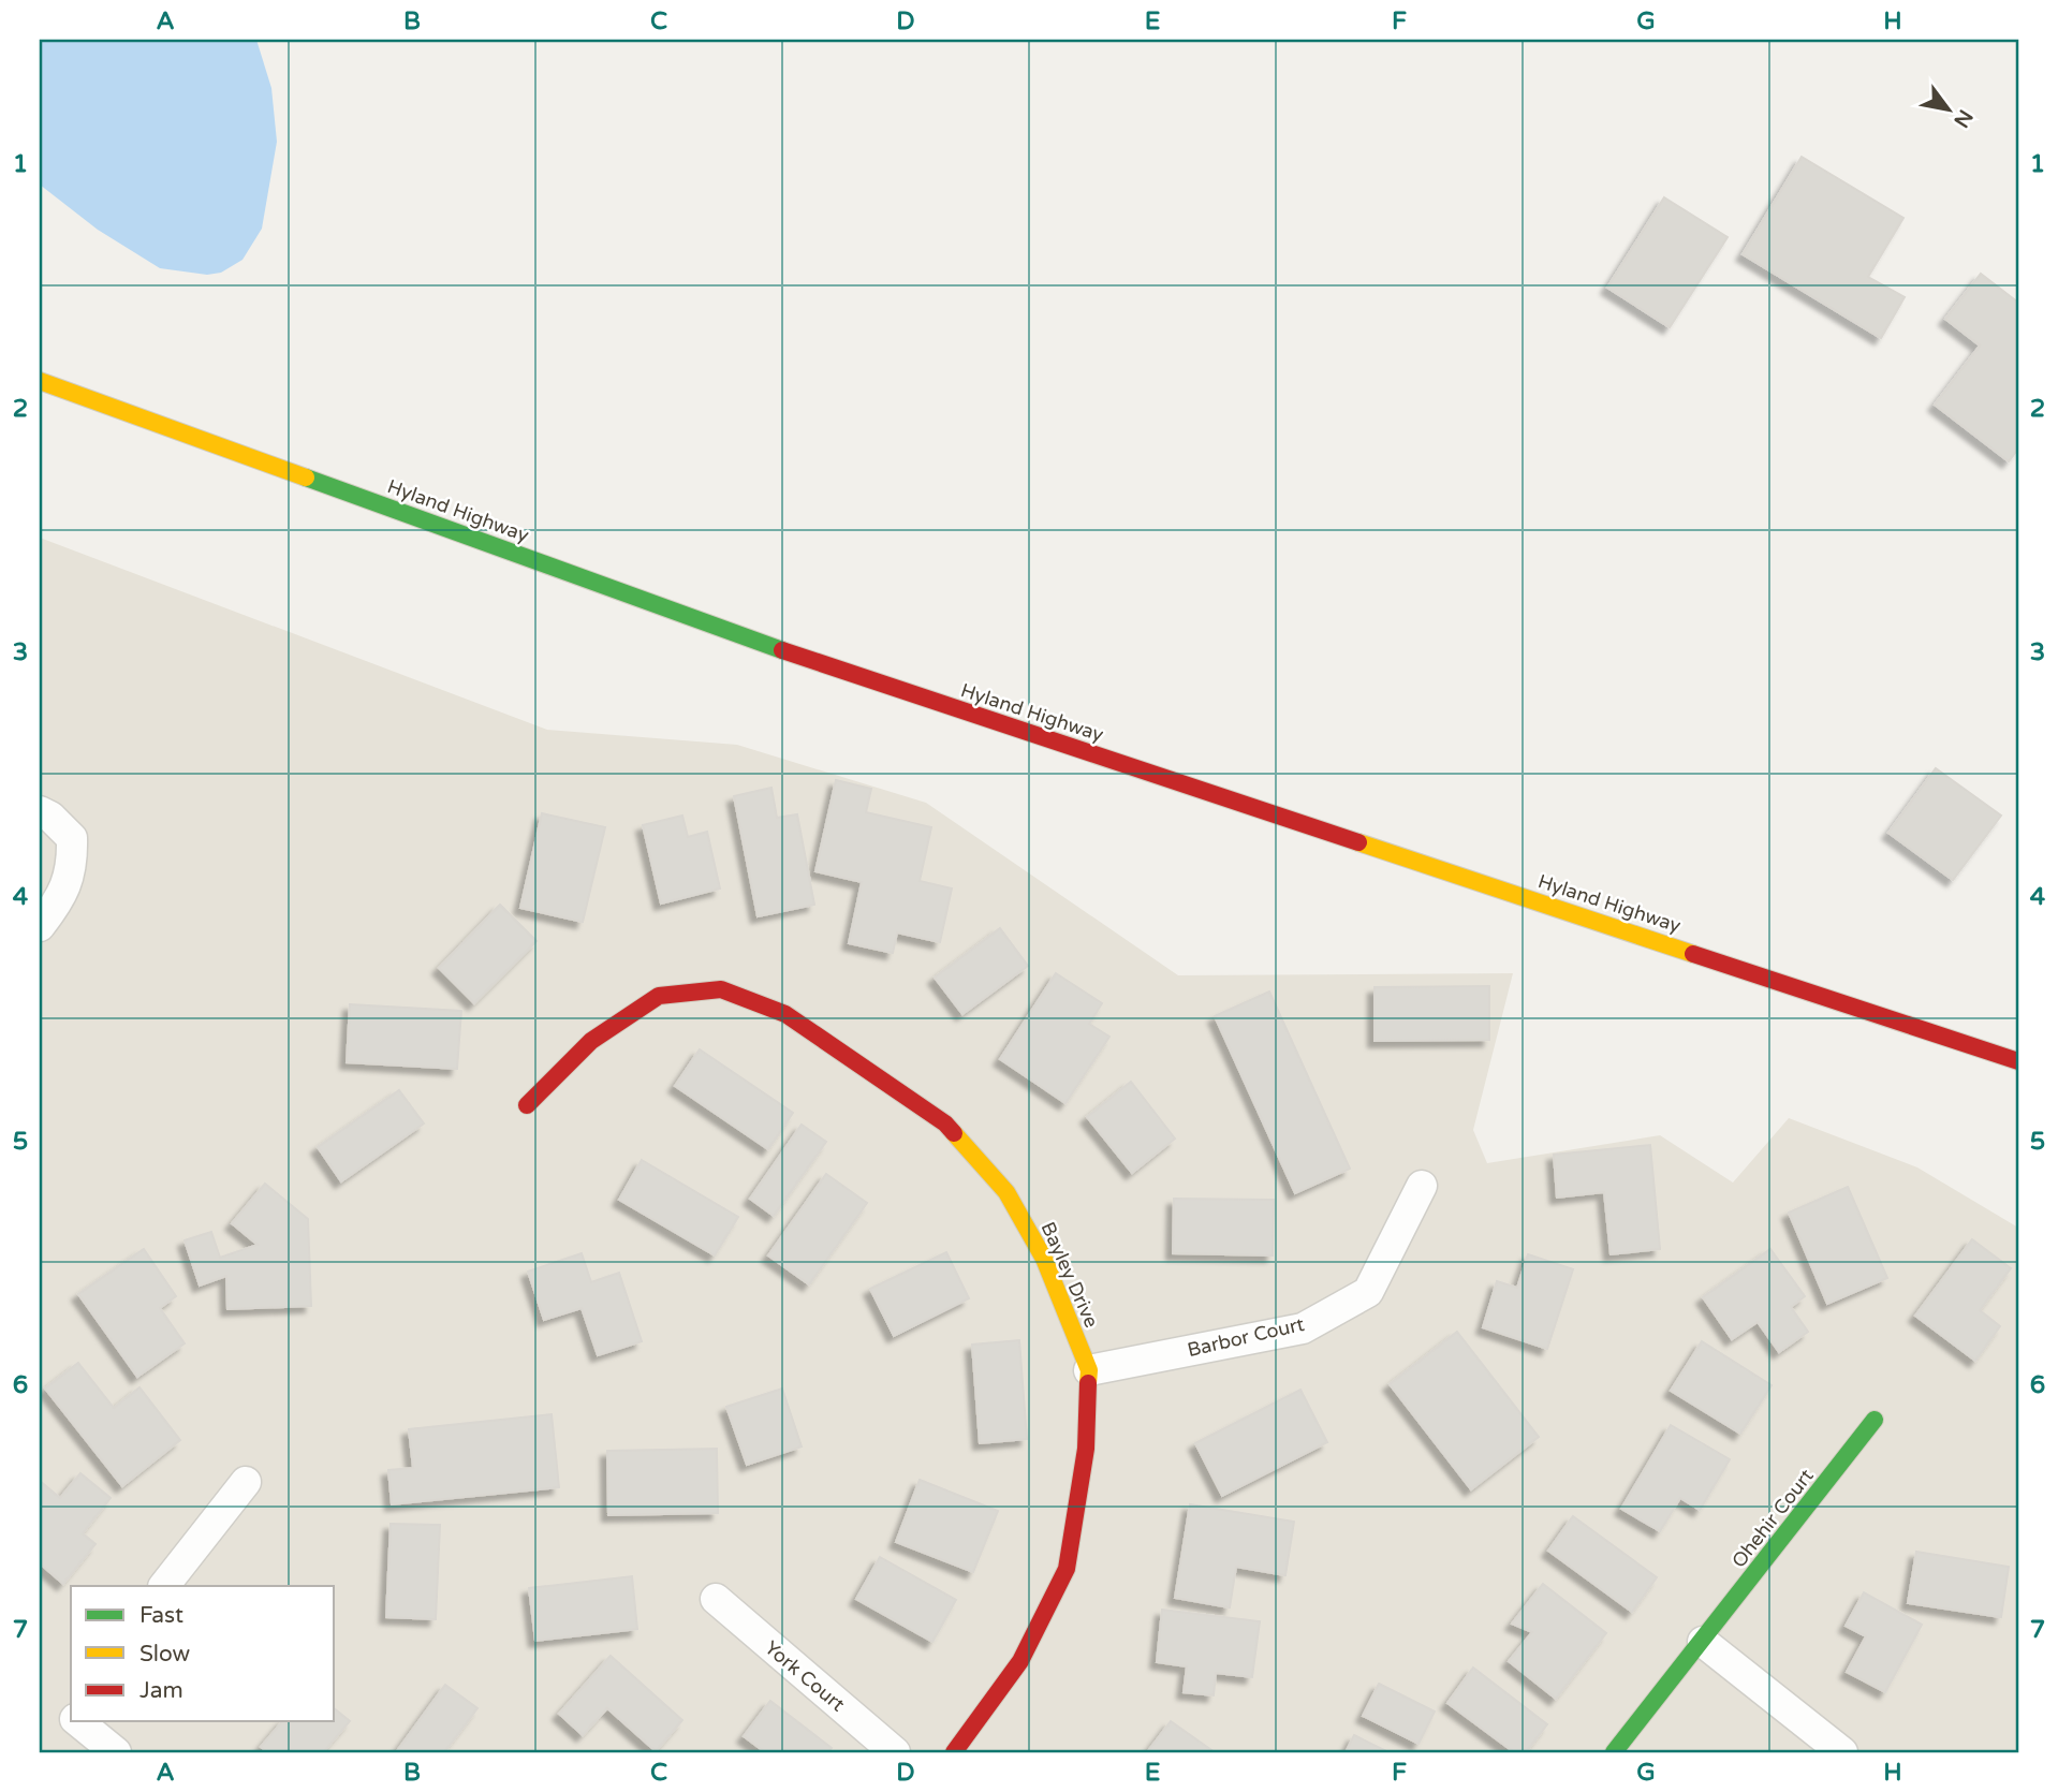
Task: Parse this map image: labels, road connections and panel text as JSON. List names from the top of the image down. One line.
{"streets":{"main road":["Hyland Highway","Bayley Drive","Ohehir Court"],"street":["Barbor Court","York Court"]},"crossings":[["Bayley Drive","Barbor Court"]],"legend":["Fast","Slow","Jam"],"north":"bottom right","grid":{"columns":["A","B","C","D","E","F","G","H"],"rows":["1","2","3","4","5","6","7"]}}
